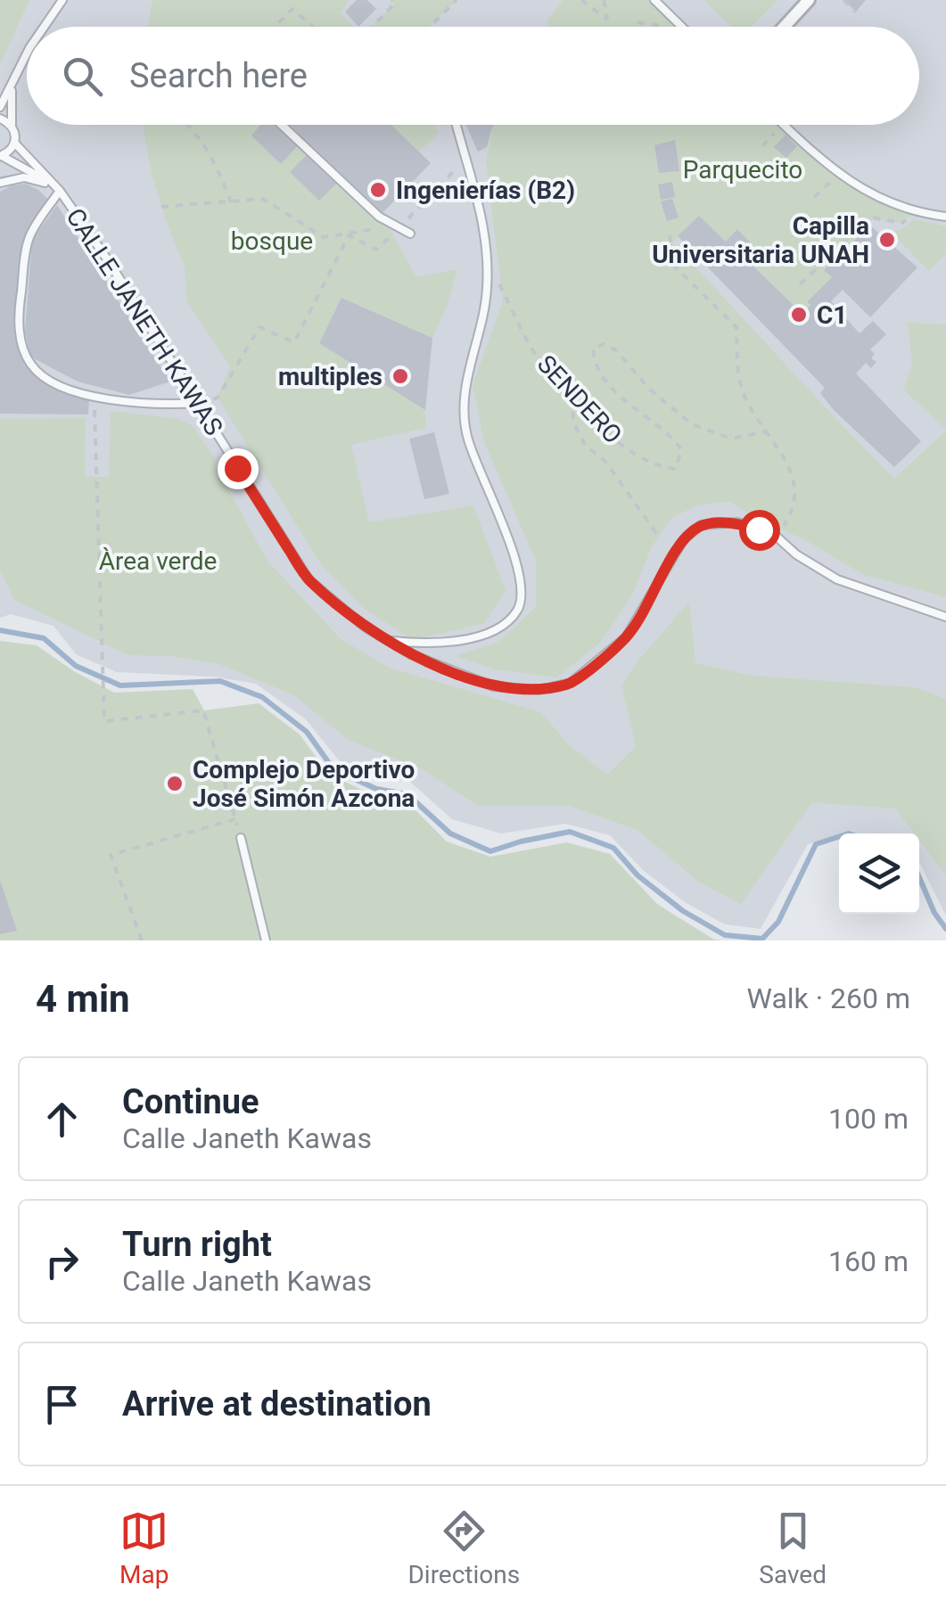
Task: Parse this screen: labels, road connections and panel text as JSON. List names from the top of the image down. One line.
{"streets":{"lane":["CALLE JANETH KAWAS"],"path":["SENDERO"]},"parks":["Parquecito","bosque","Àrea verde"],"places":["Ingenierías (B2)","Capilla Universitaria UNAH","C1","multiples","Complejo Deportivo José Simón Azcona"],"page":{"search":"Search here","heading":["4 min","Walk · 260 m"],"list":[["Continue","Calle Janeth Kawas","100 m"],["Turn right","Calle Janeth Kawas","160 m"],"Arrive at destination"],"nav":["Map","Directions","Saved"]}}
